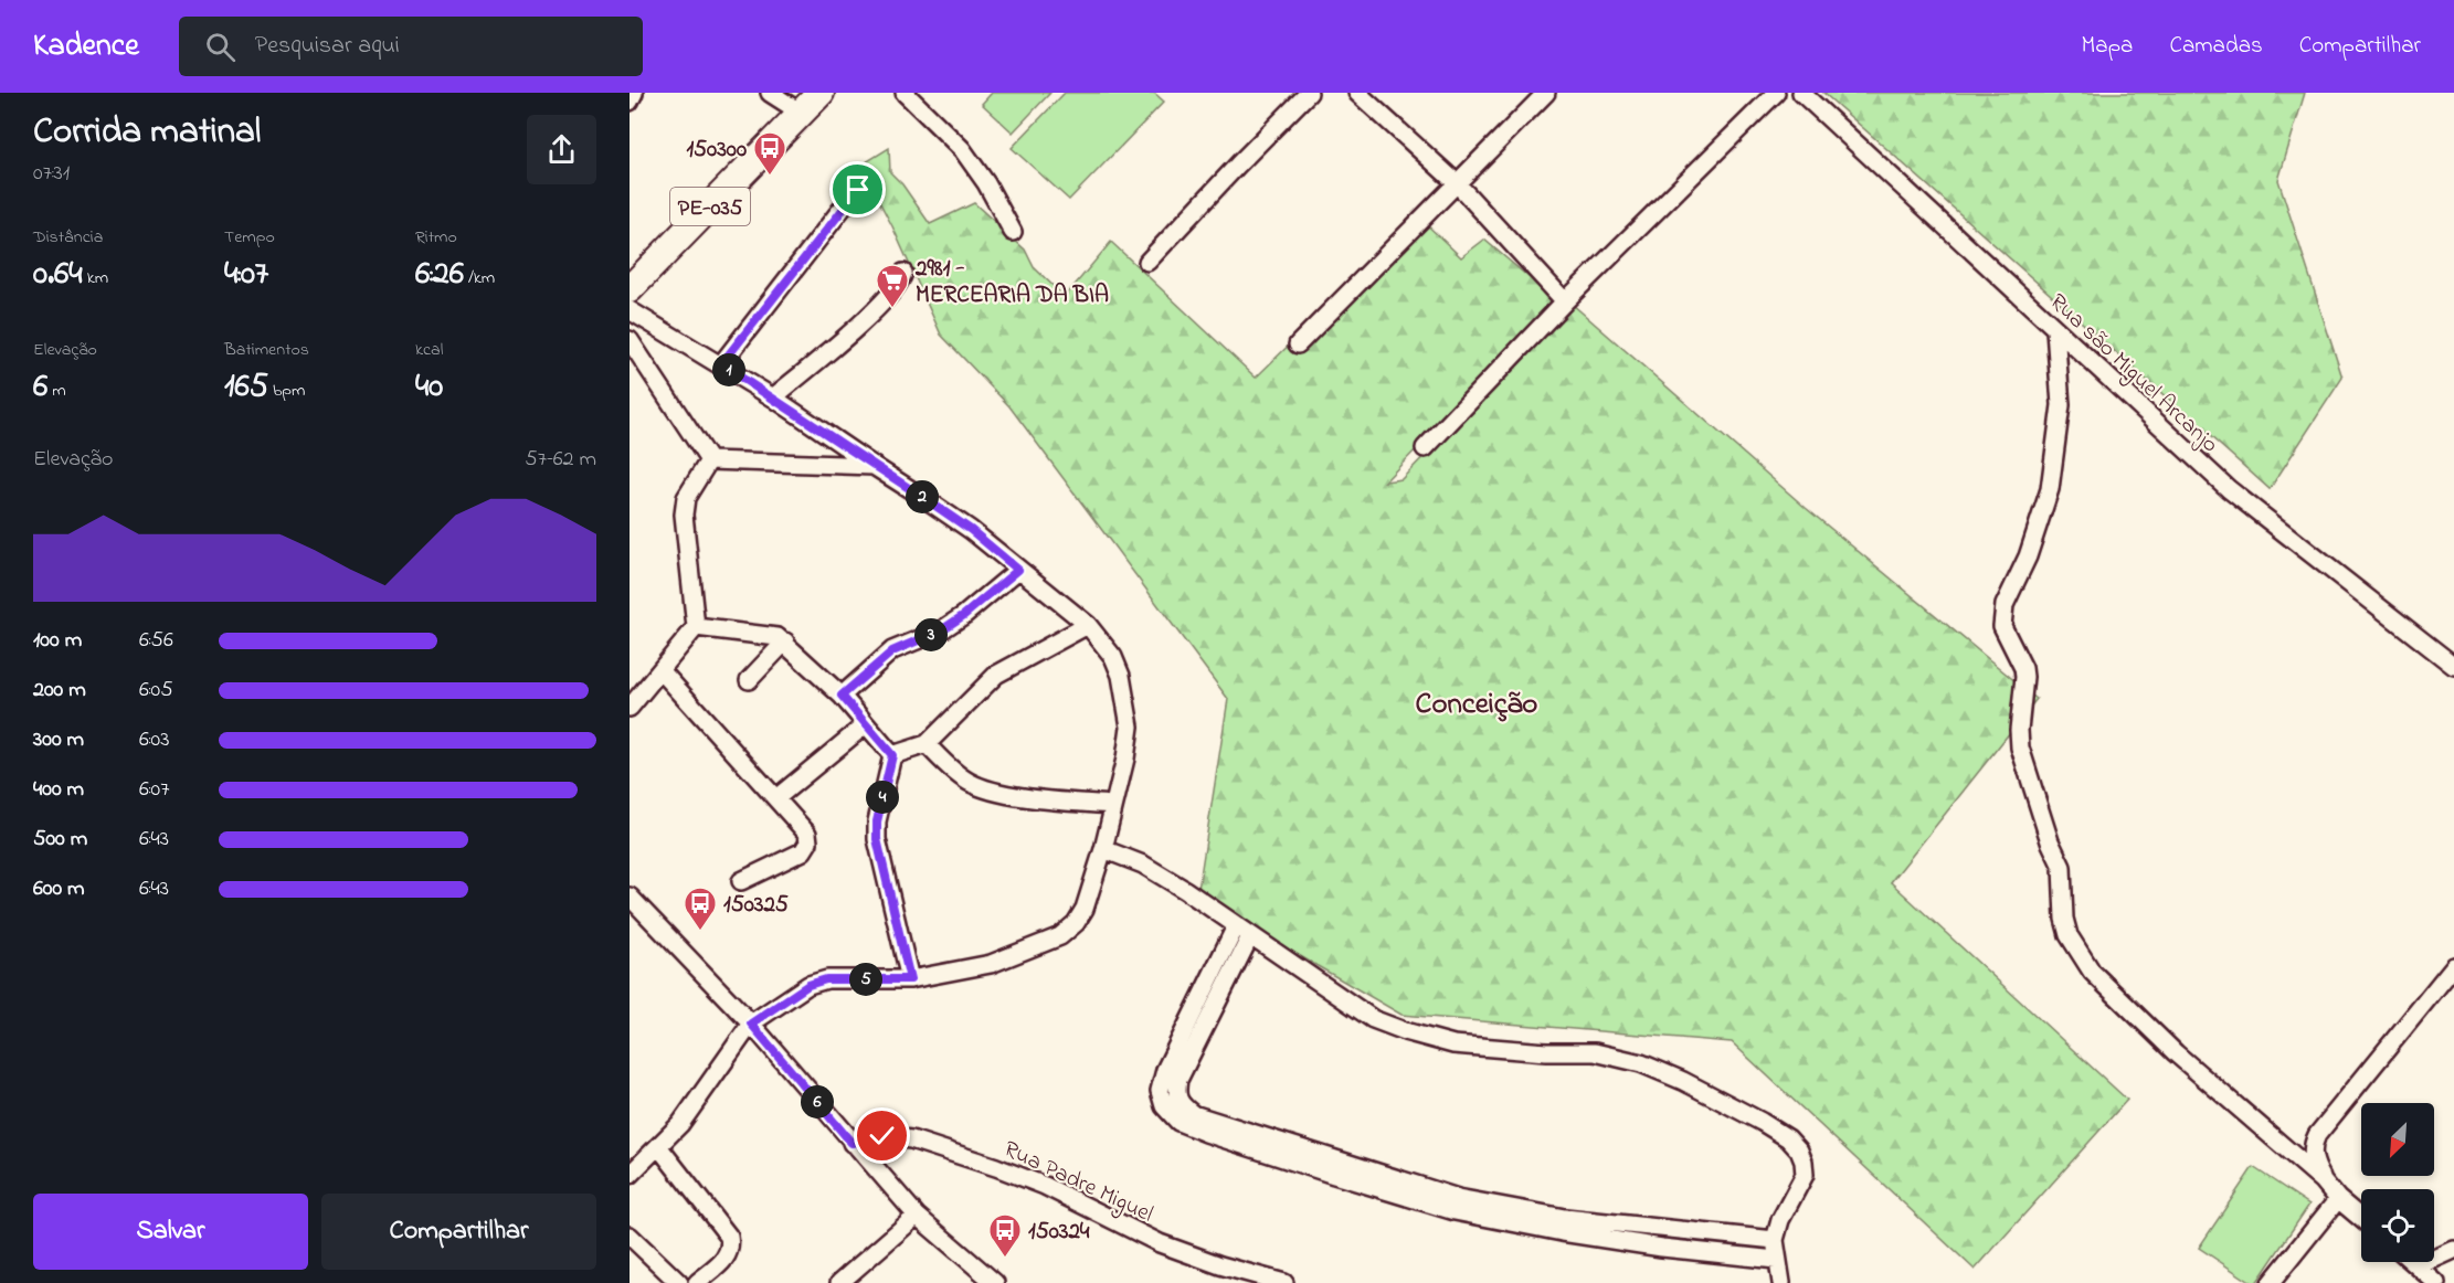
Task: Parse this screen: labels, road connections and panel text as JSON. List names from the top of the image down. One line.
{"streets":{"main road":["PE-035"],"street":["Rua são Miguel Arcanjo","Rua Padre Miguel"]},"districts":["Conceição"],"places":{"bus stop":["150300","150325","150324"],"supermarket":["2981 - MERCEARIA DA BIA"]},"north":"bottom left","page":{"header":"Kadence","search":"Pesquisar aqui","nav":["Mapa","Camadas","Compartilhar"],"heading":["Corrida matinal","07:31"],"stats":[["Distância","0.64 km"],["Tempo","4:07"],["Ritmo","6:26 /km"],["Elevação","6 m"],["Batimentos","165 bpm"],["kcal","40"]],"pins":["1","2","3","4","5","6"],"chart":["Elevação","57–62 m"],"list":[{"name":"100 m","note":"6:56"},{"name":"200 m","note":"6:05"},{"name":"300 m","note":"6:03"},{"name":"400 m","note":"6:07"},{"name":"500 m","note":"6:43"},{"name":"600 m","note":"6:43"}],"buttons":["Salvar","Compartilhar"]}}
